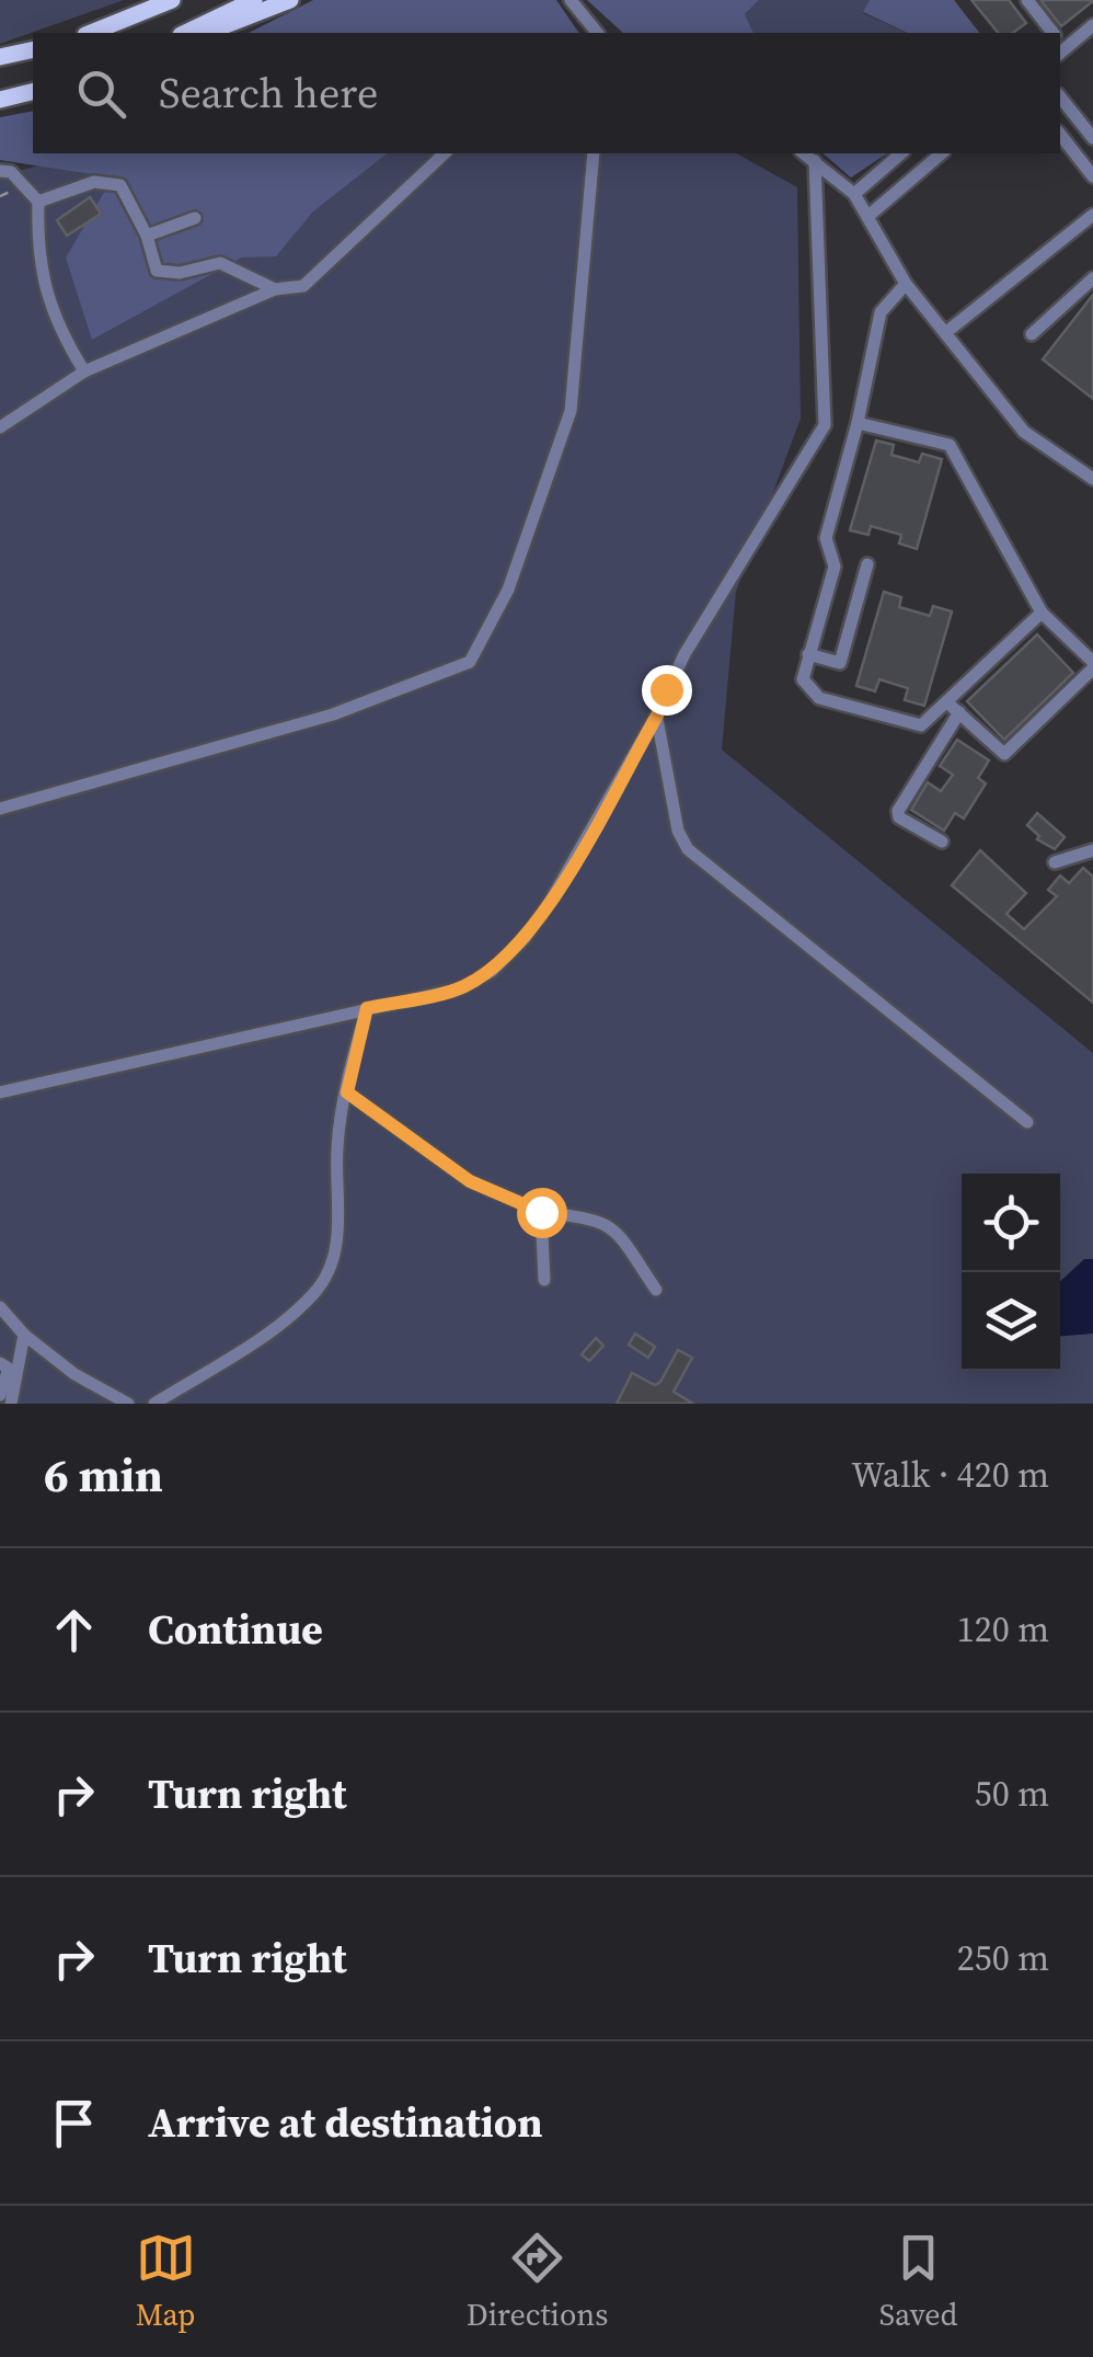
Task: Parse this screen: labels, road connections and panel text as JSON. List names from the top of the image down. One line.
{"page":{"search":"Search here","heading":["6 min","Walk · 420 m"],"list":[["Continue","120 m"],["Turn right","50 m"],["Turn right","250 m"],"Arrive at destination"],"nav":["Map","Directions","Saved"]}}
